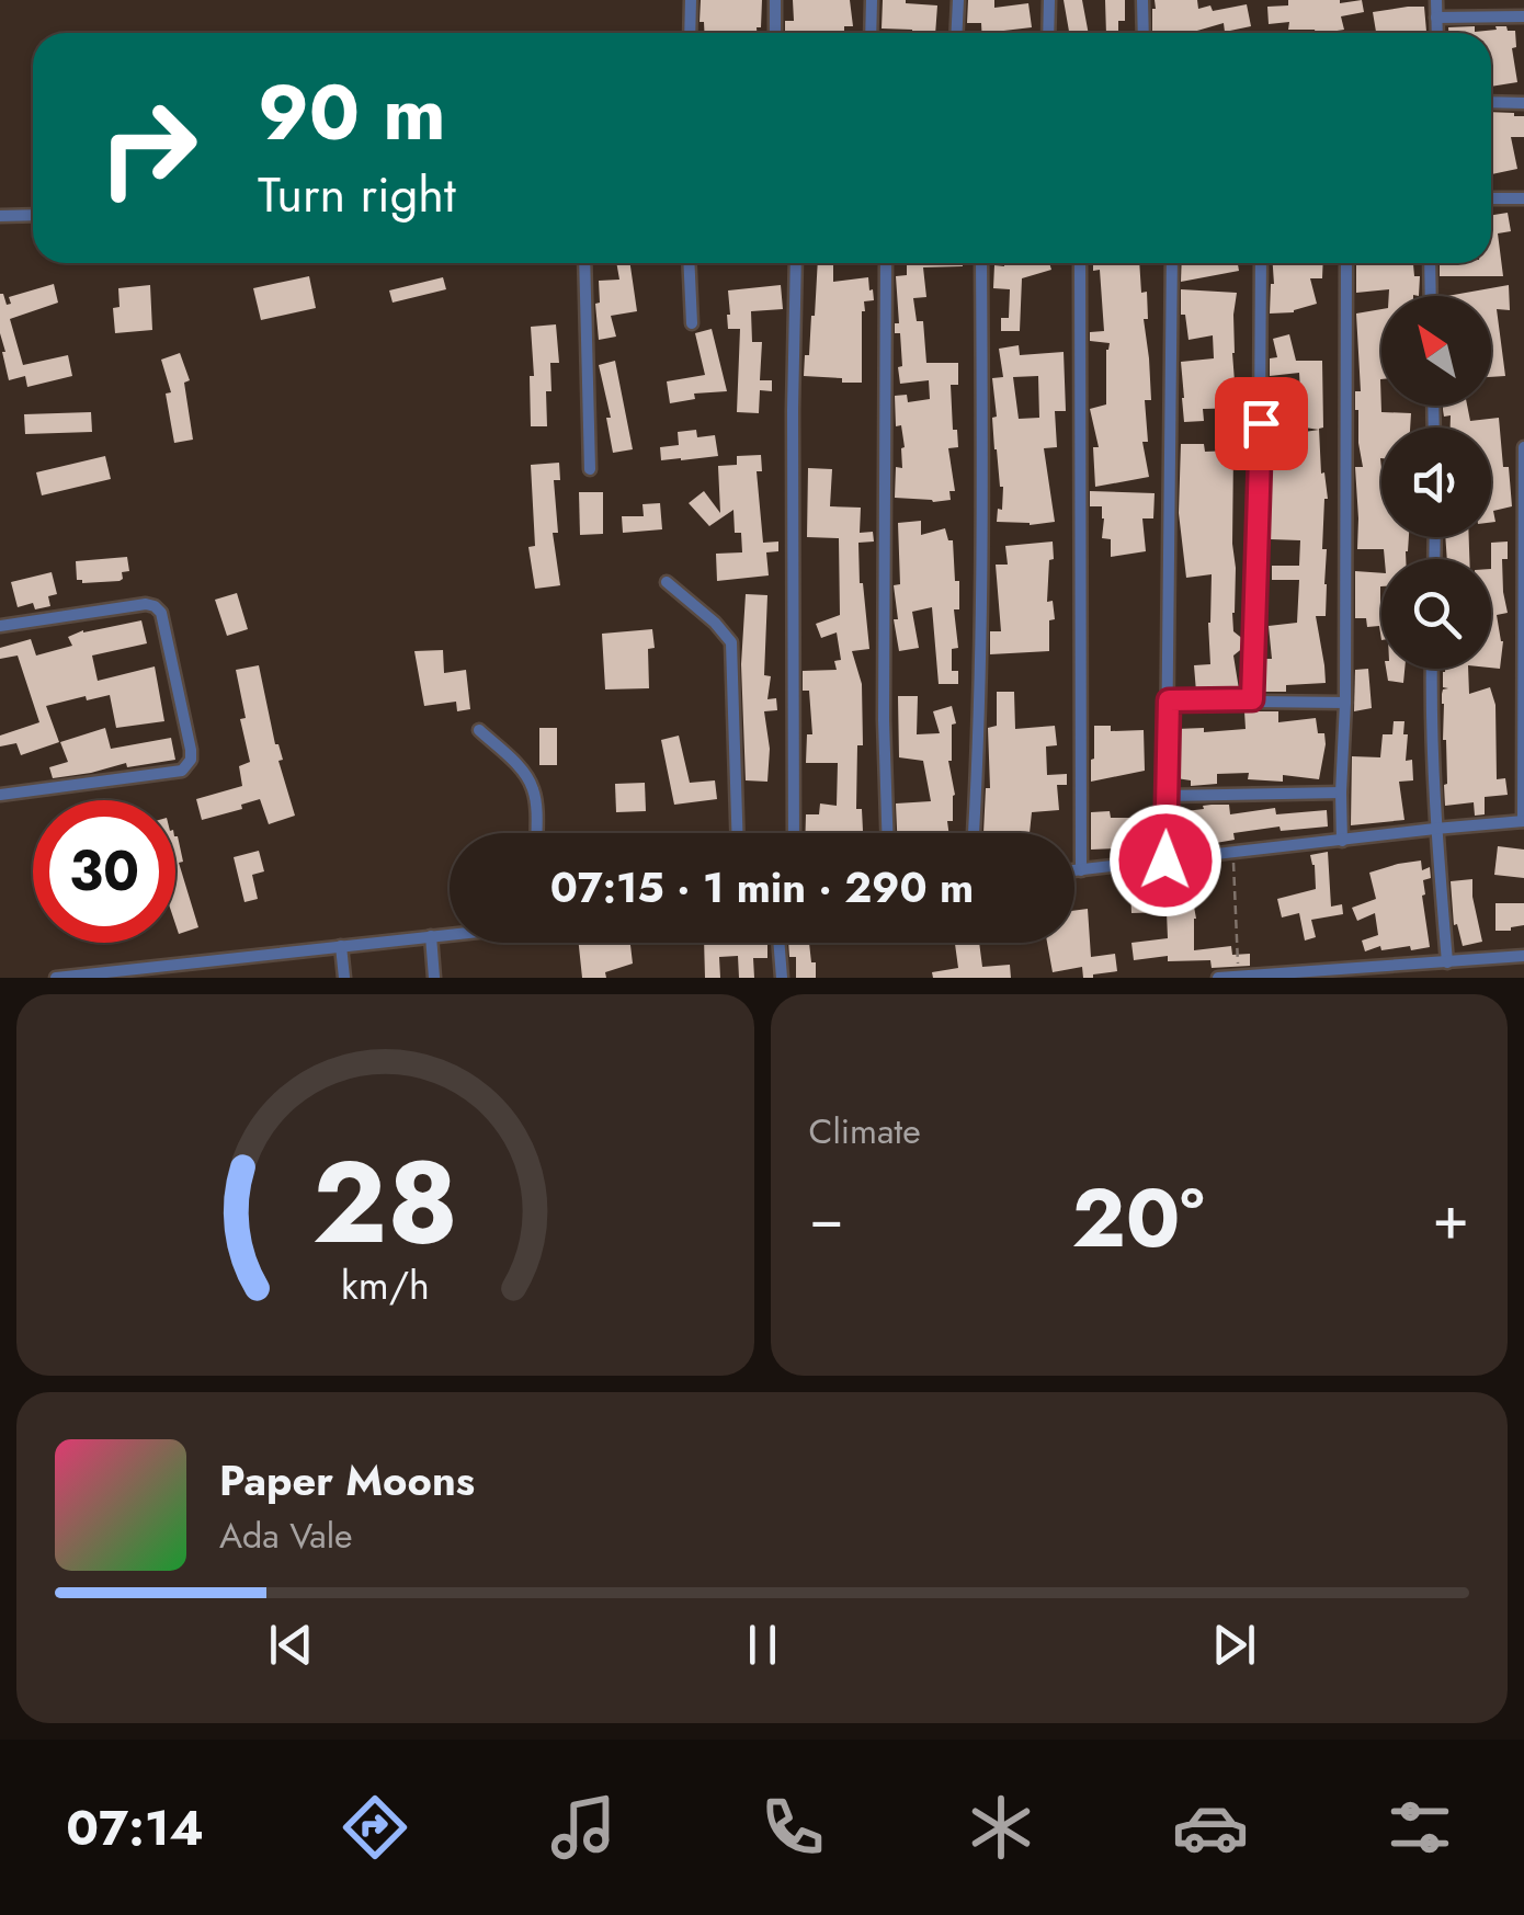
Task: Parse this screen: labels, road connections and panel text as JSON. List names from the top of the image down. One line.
{"north":"top left","page":{"turn":["90 m","Turn right"],"limit":"30","trip":"07:15 · 1 min · 290 m","tile":"Climate","heat":["−","20°","+"],"song":["Paper Moons","Ada Vale"],"tabs":"07:14","gauge":["28","km/h"]}}
